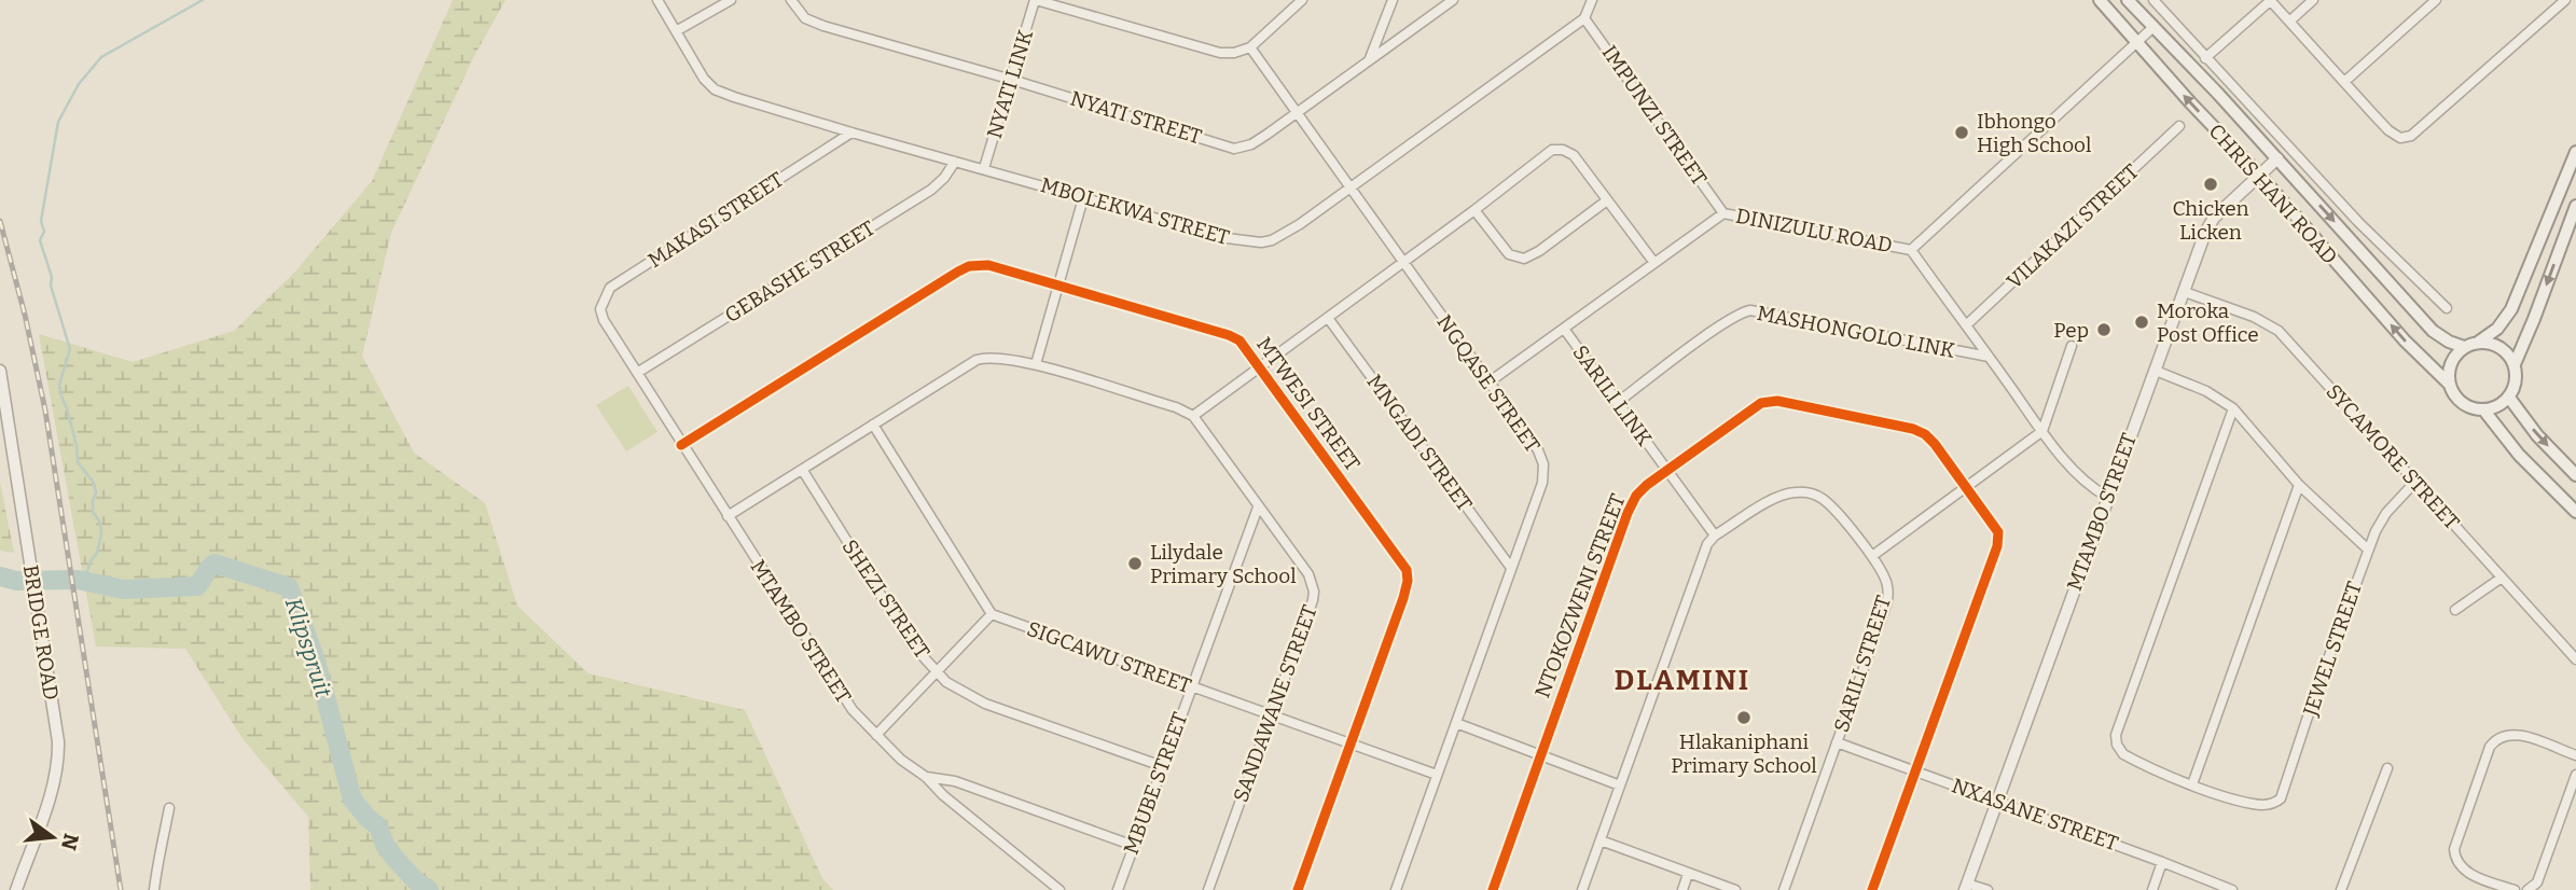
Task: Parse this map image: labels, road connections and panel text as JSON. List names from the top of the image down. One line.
{"streets":{"main road":["CHRIS HANI ROAD"],"street":["NYATI LINK","IMPUNZI STREET","NYATI STREET","MBOLEKWA STREET","MAKASI STREET","VILAKAZI STREET","DINIZULU ROAD","GEBASHE STREET","MASHONGOLO LINK","NGQASE STREET","SARILI LINK","MTWESI STREET","MNGADI STREET","SYCAMORE STREET","MTAMBO STREET","NTOKOZWENI STREET","SHEZI STREET","BRIDGE ROAD","JEWEL STREET","SIGCAWU STREET","SARILI STREET","SANDAWANE STREET","MBUBE STREET","NXASANE STREET"]},"crossings":[["NYATI LINK","NYATI STREET"],["NYATI LINK","MBOLEKWA STREET"],["IMPUNZI STREET","MBOLEKWA STREET"],["IMPUNZI STREET","DINIZULU ROAD"],["NYATI STREET","NGQASE STREET"],["CHRIS HANI ROAD","DINIZULU ROAD"],["CHRIS HANI ROAD","MTAMBO STREET"],["MBOLEKWA STREET","MAKASI STREET"],["MBOLEKWA STREET","GEBASHE STREET"],["MBOLEKWA STREET","NGQASE STREET"],["MAKASI STREET","MTAMBO STREET"],["DINIZULU ROAD","NGQASE STREET"],["DINIZULU ROAD","SARILI LINK"],["GEBASHE STREET","MTAMBO STREET"],["MASHONGOLO LINK","SARILI LINK"],["NGQASE STREET","MNGADI STREET"],["NGQASE STREET","SIGCAWU STREET"],["SARILI LINK","NTOKOZWENI STREET"],["SARILI LINK","SARILI STREET"],["MTWESI STREET","MTAMBO STREET"],["MTWESI STREET","SIGCAWU STREET"],["SYCAMORE STREET","MTAMBO STREET"],["SYCAMORE STREET","JEWEL STREET"],["MTAMBO STREET","NXASANE STREET"],["NTOKOZWENI STREET","NXASANE STREET"],["SHEZI STREET","MBUBE STREET"],["SIGCAWU STREET","SANDAWANE STREET"],["SIGCAWU STREET","MBUBE STREET"],["SARILI STREET","NXASANE STREET"],["SANDAWANE STREET","MBUBE STREET"]],"districts":["DLAMINI"],"water":["Klipspruit"],"places":["Ibhongo High School","Chicken Licken","Moroka Post Office","Pep","Lilydale Primary School","Hlakaniphani Primary School"],"north":"right"}
